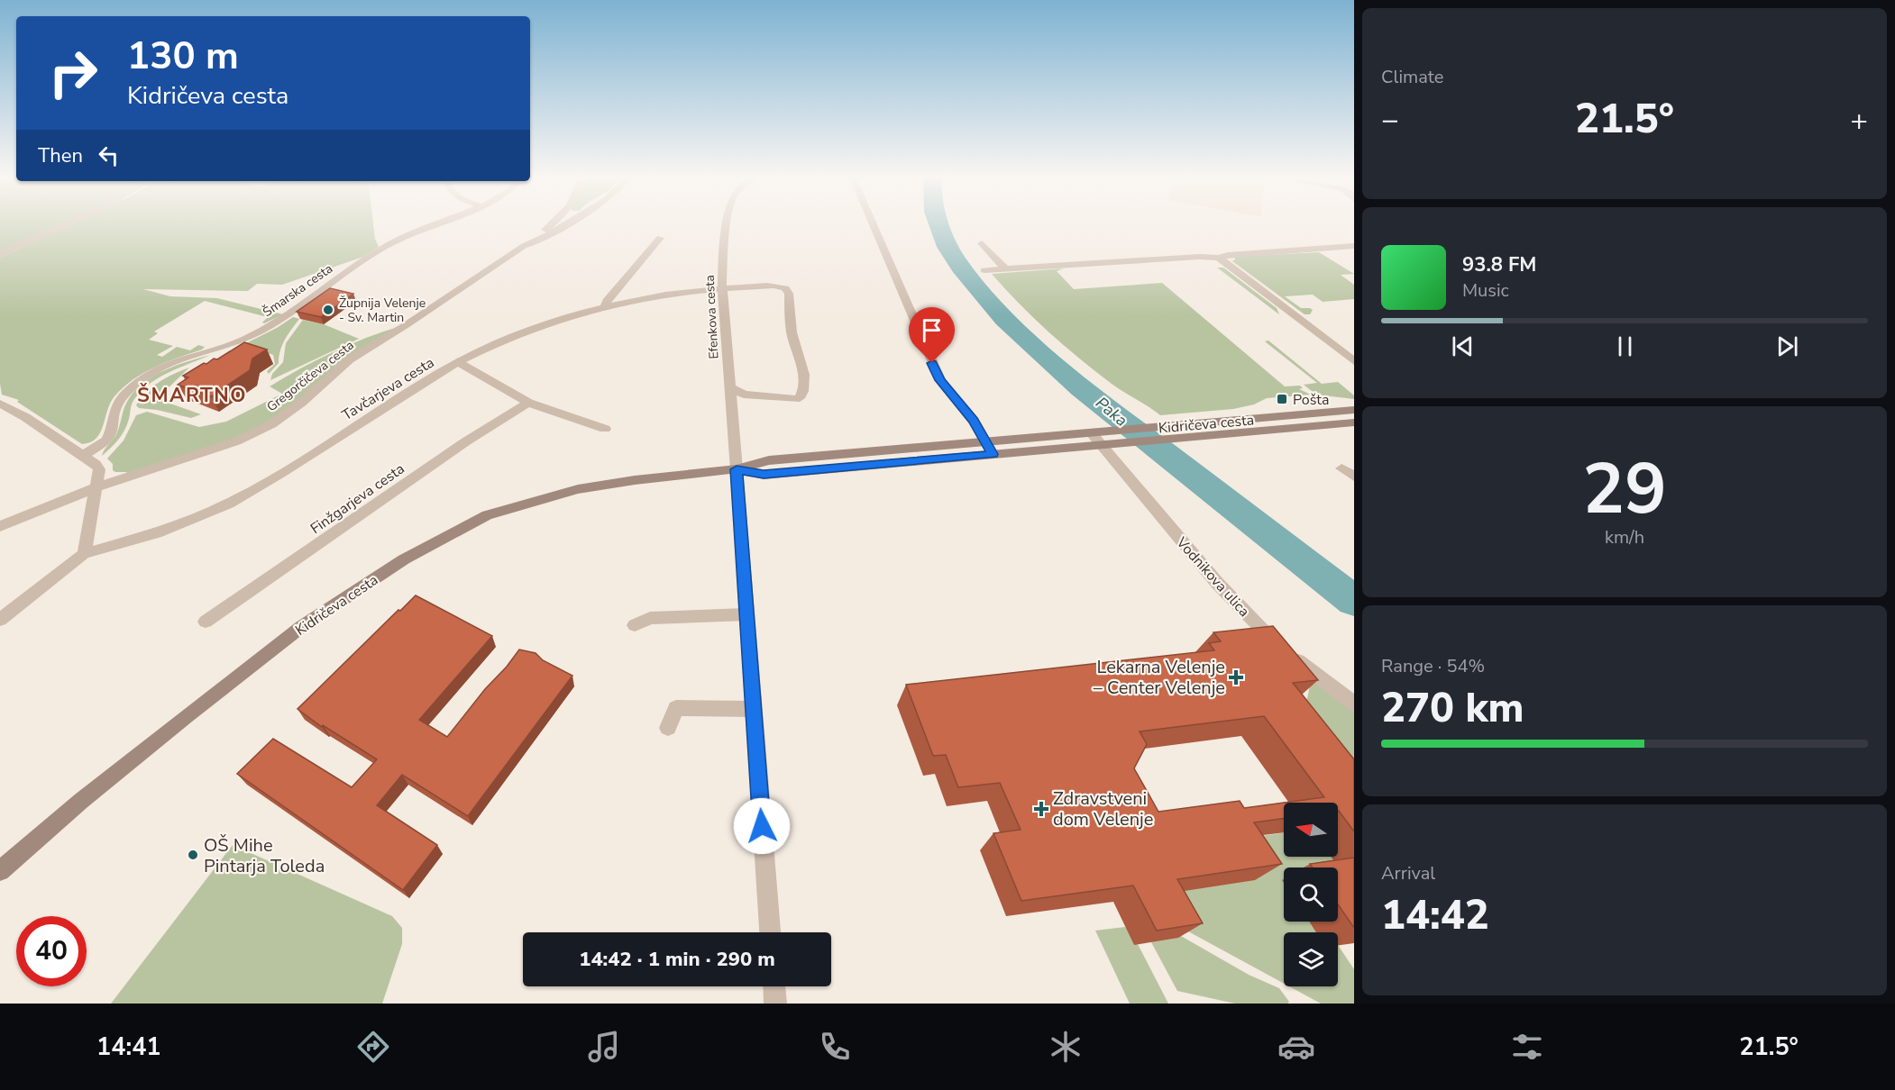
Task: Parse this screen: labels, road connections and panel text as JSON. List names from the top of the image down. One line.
{"streets":{"main road":["Kidričeva cesta"],"street":["Šmarska cesta","Efenkova cesta","Gregorčičeva cesta","Tavčarjeva cesta","Finžgarjeva cesta","Vodnikova ulica"]},"crossings":[["Efenkova cesta","Tavčarjeva cesta"],["Efenkova cesta","Kidričeva cesta"],["Kidričeva cesta","Vodnikova ulica"]],"districts":["ŠMARTNO"],"water":["Paka"],"places":{"other":["Župnija Velenje - Sv. Martin","OŠ Mihe Pintarja Toleda"],"transit":["Pošta"],"health":["Lekarna Velenje – Center Velenje","Zdravstveni dom Velenje"]},"north":"left","page":{"tile":["Climate",["29","km/h"],["Range · 54%","270 km"],["Arrival","14:42"]],"turn":["130 m","Kidričeva cesta"],"heat":["−","21.5°","+"],"then":"Then","song":["93.8 FM","Music"],"limit":"40","trip":"14:42 · 1 min · 290 m","tabs":["14:41","21.5°"]}}
